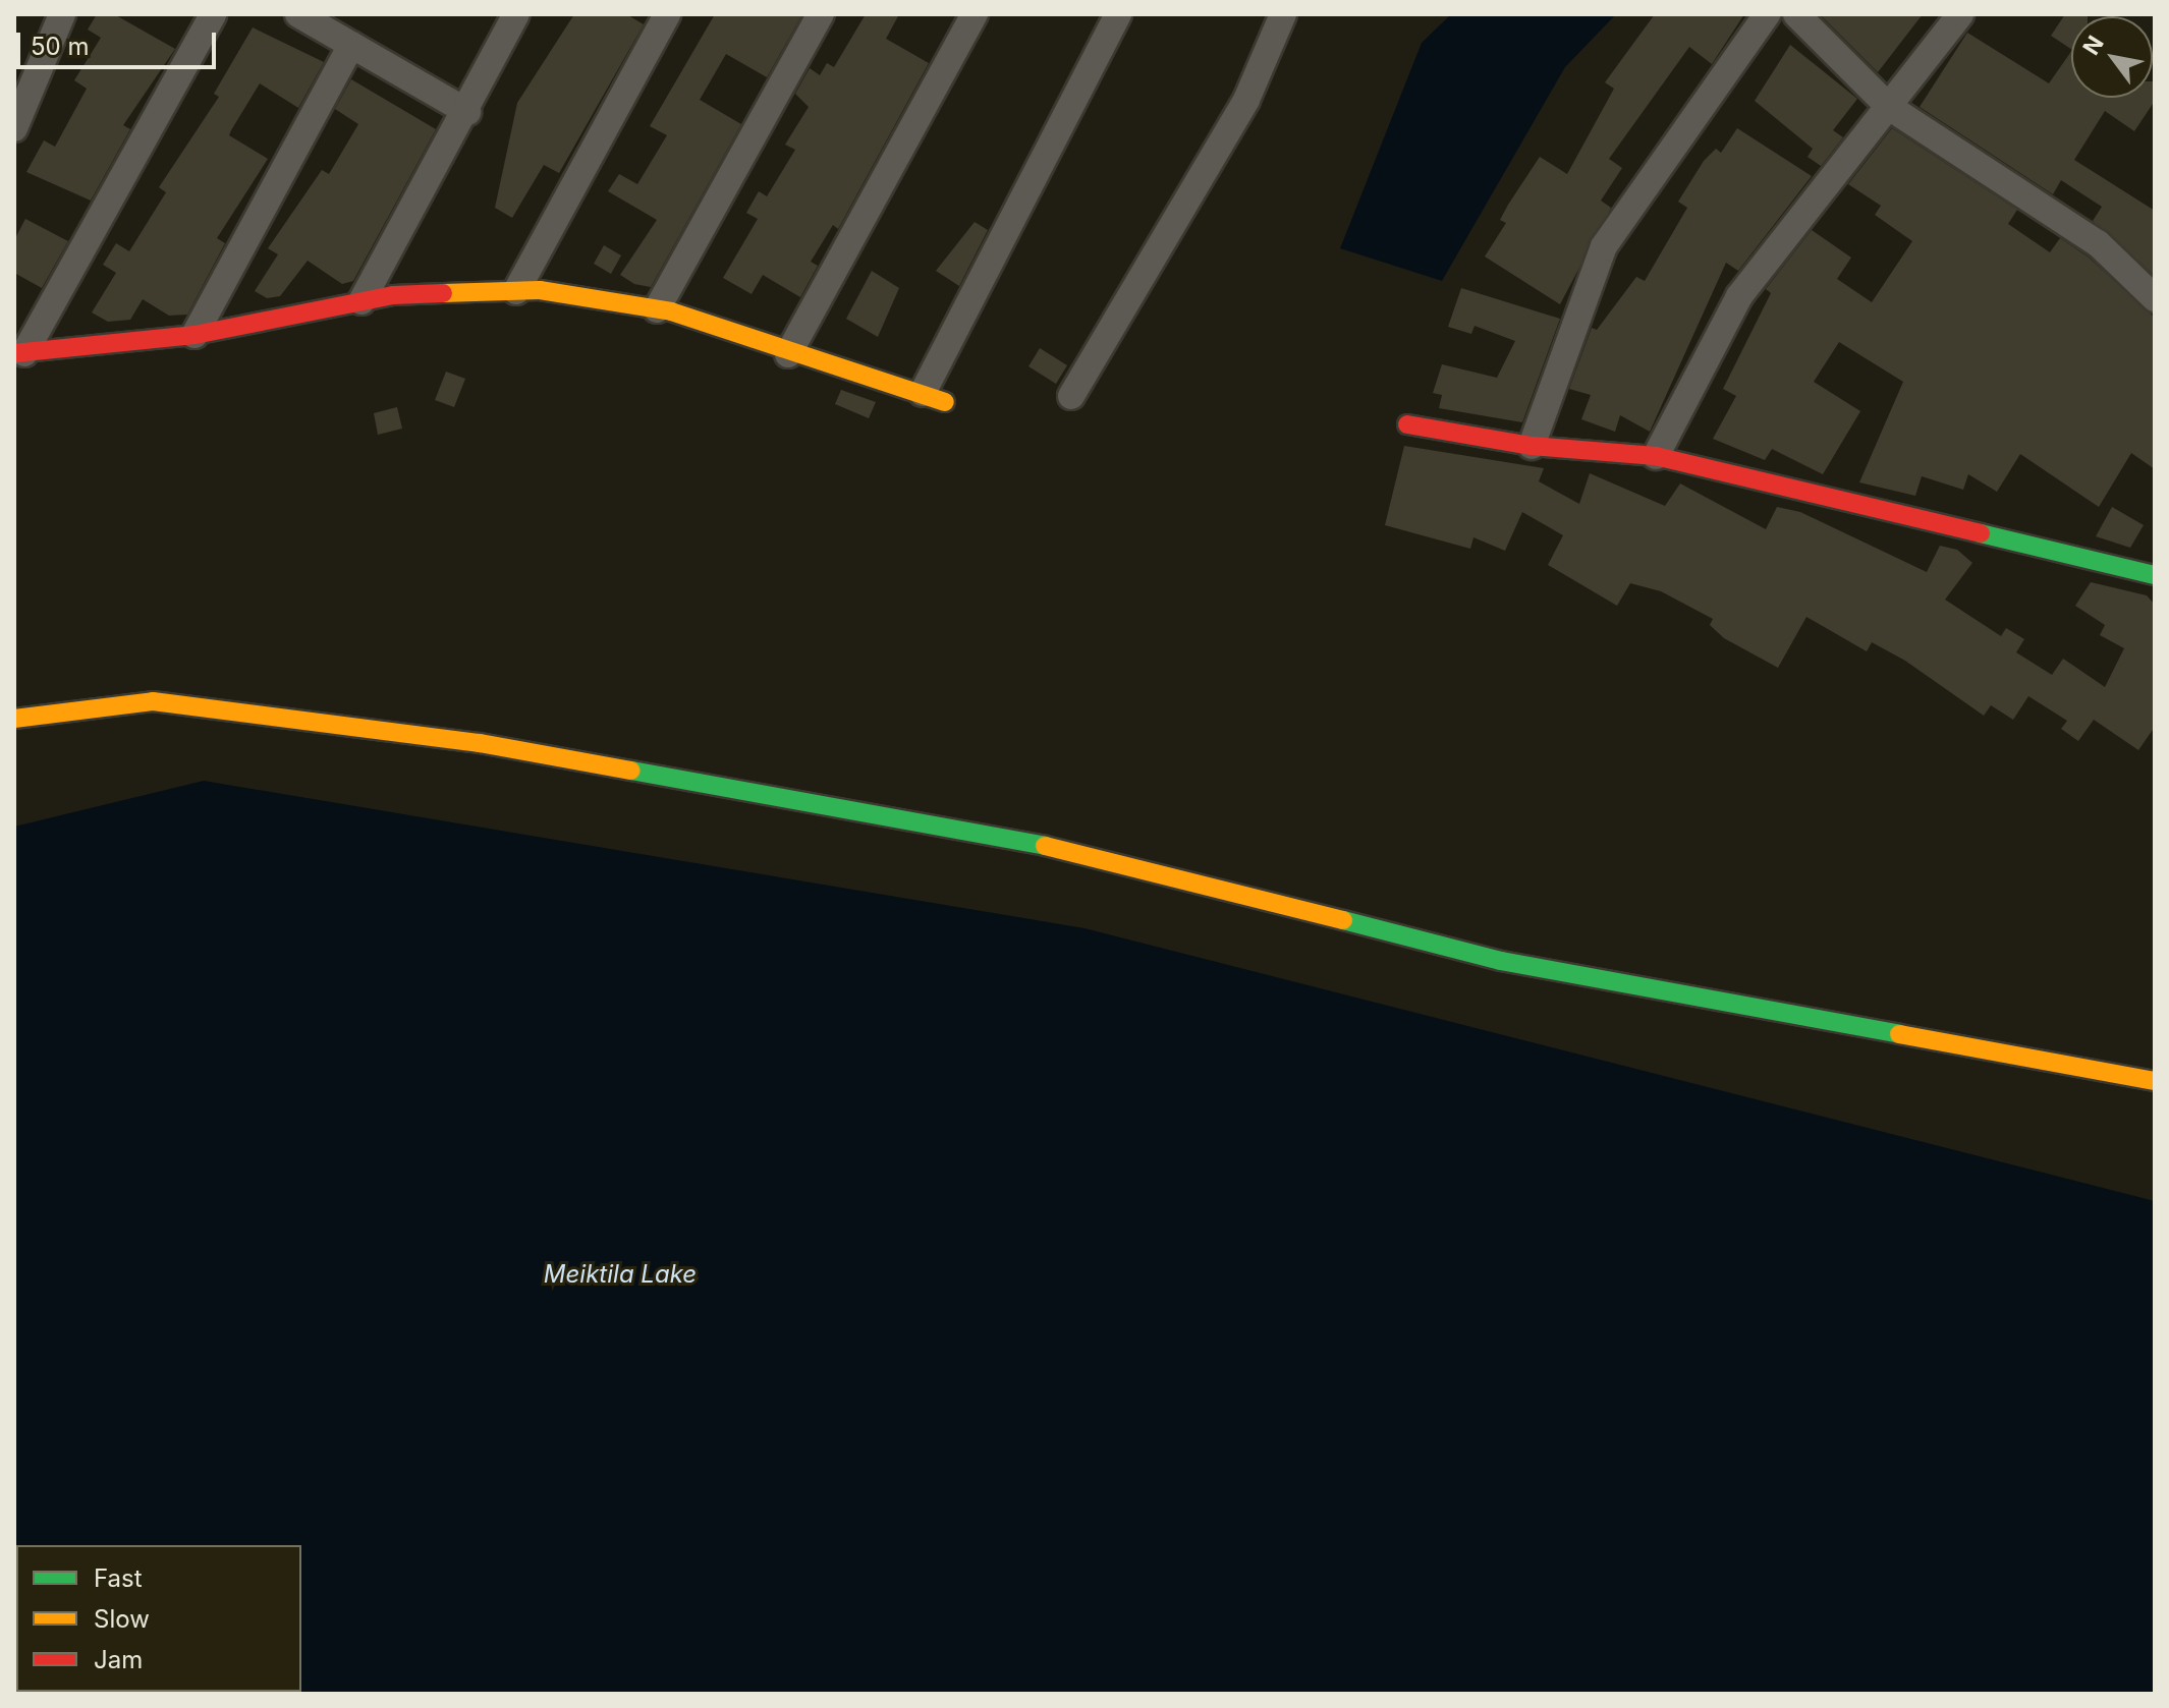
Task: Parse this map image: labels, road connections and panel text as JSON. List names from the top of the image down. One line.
{"water":["Meiktila Lake"],"legend":["Fast","Slow","Jam"],"scale_bar":"50 m","north":"top left"}
